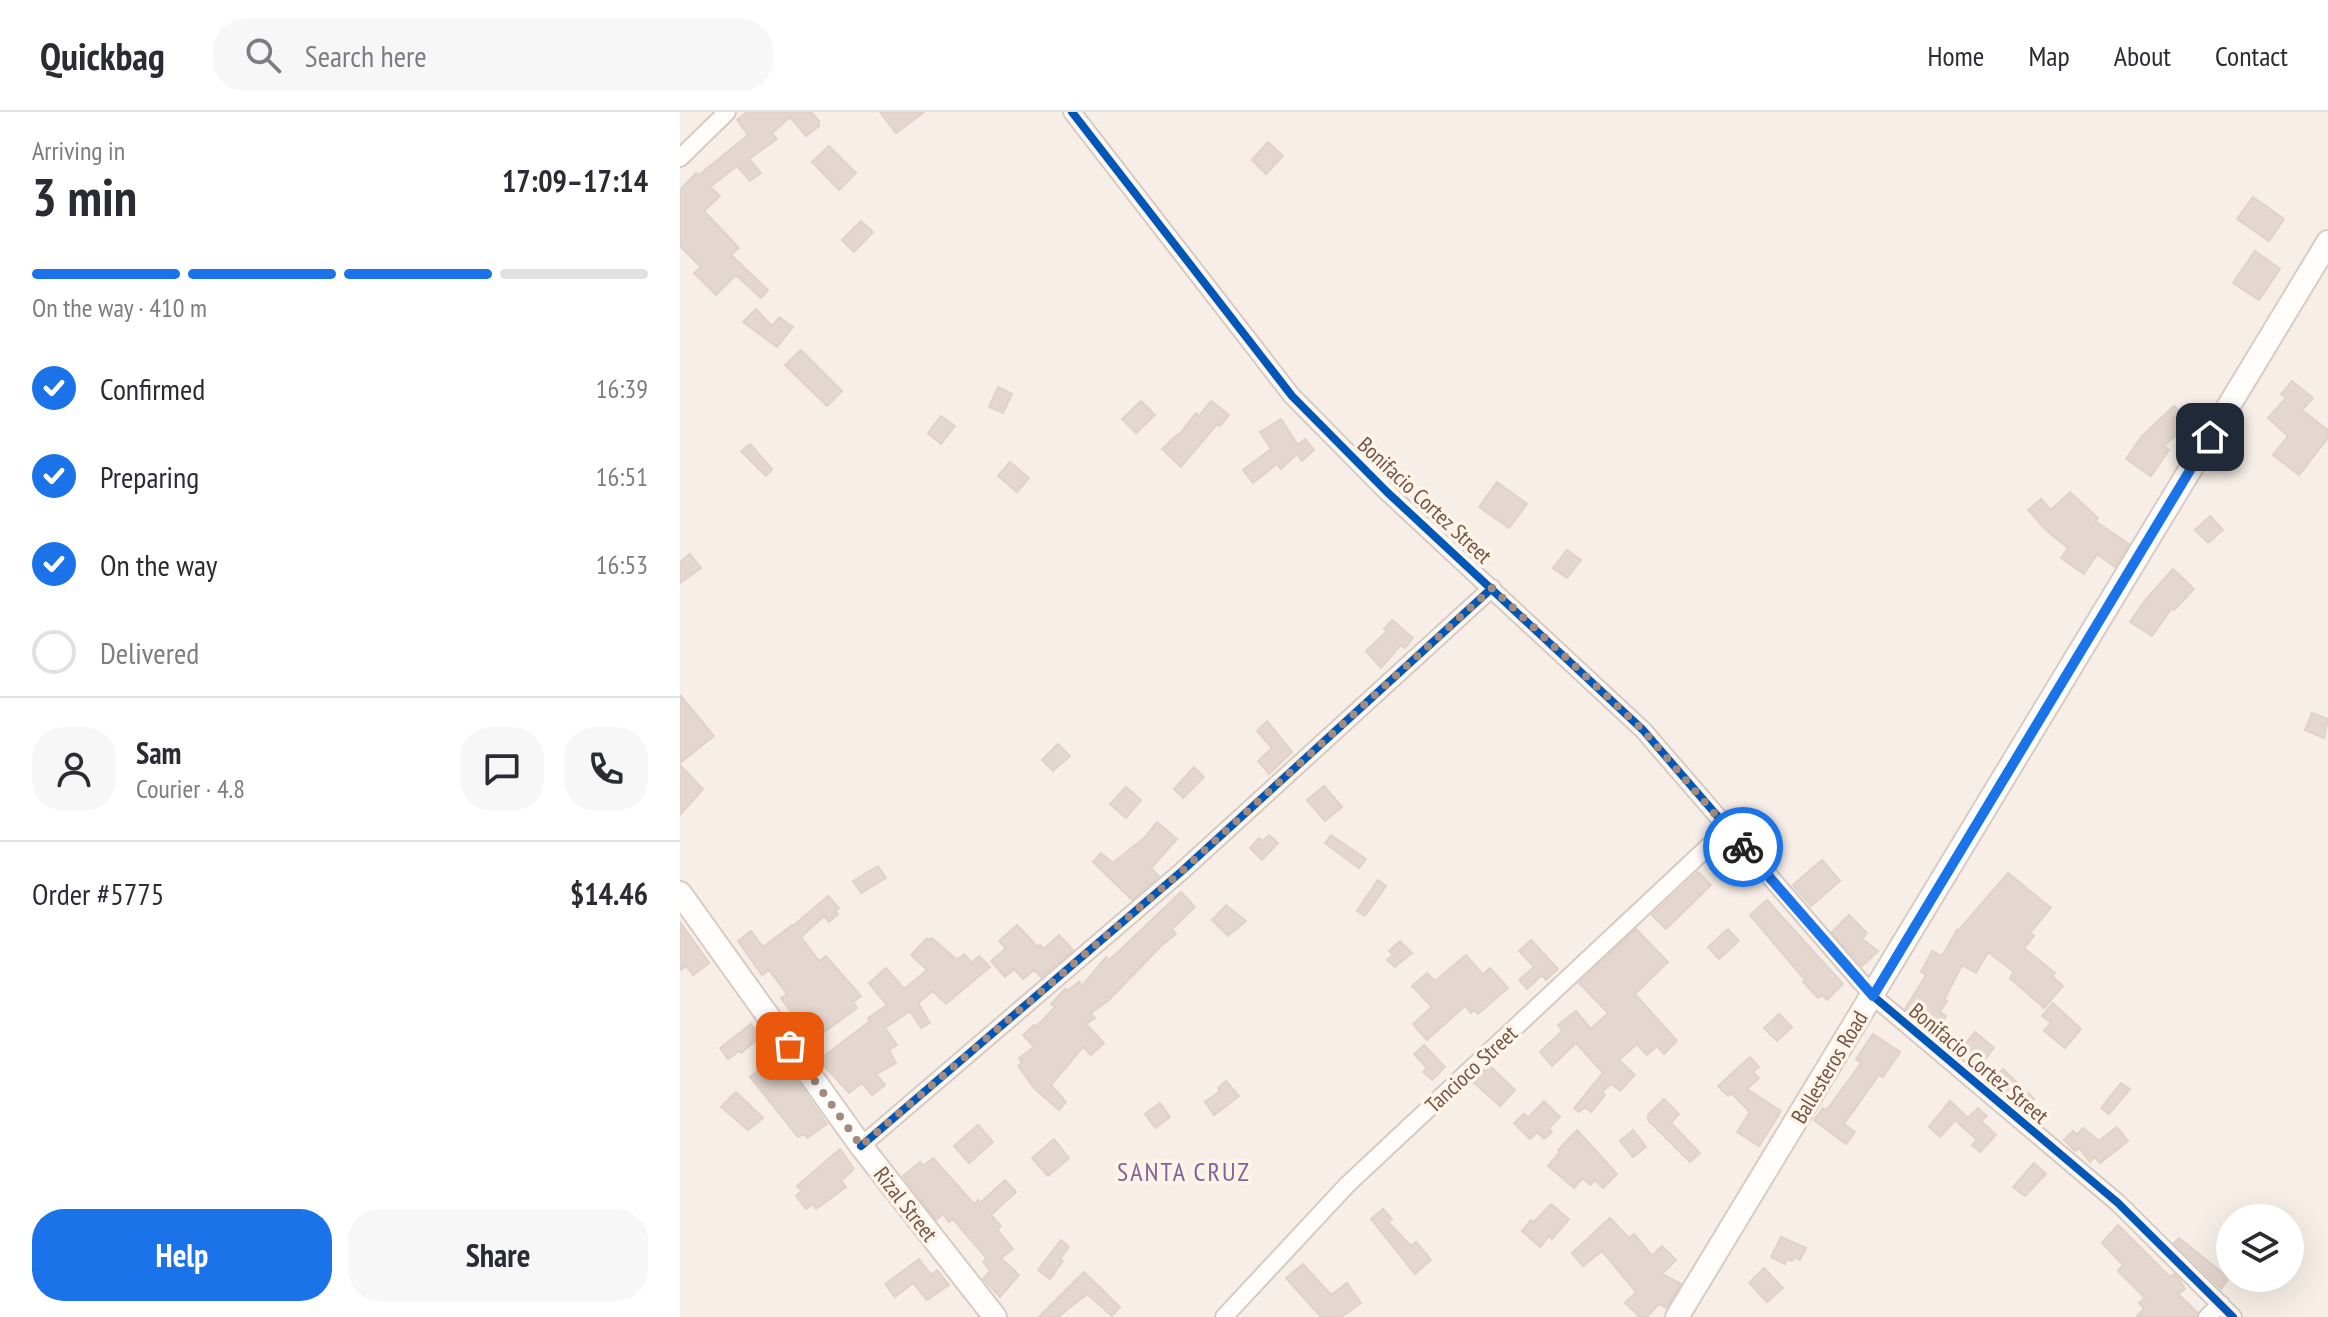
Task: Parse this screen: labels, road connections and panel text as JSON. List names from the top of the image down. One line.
{"streets":{"main road":["Ballesteros Road","Rizal Street"],"street":["Bonifacio Cortez Street","Tancioco Street"]},"crossings":[["Bonifacio Cortez Street","Ballesteros Road"],["Bonifacio Cortez Street","Tancioco Street"]],"districts":["SANTA CRUZ"],"page":{"header":"Quickbag","search":"Search here","nav":["Home","Map","About","Contact"],"heading":["3 min","Arriving in","17:09–17:14"],"panel":["Sam","Courier · 4.8","Order #5775","$14.46"],"bar":"On the way · 410 m","list":[["Confirmed","16:39"],["Preparing","16:51"],["On the way","16:53"],"Delivered"],"buttons":["Help","Share"]}}
